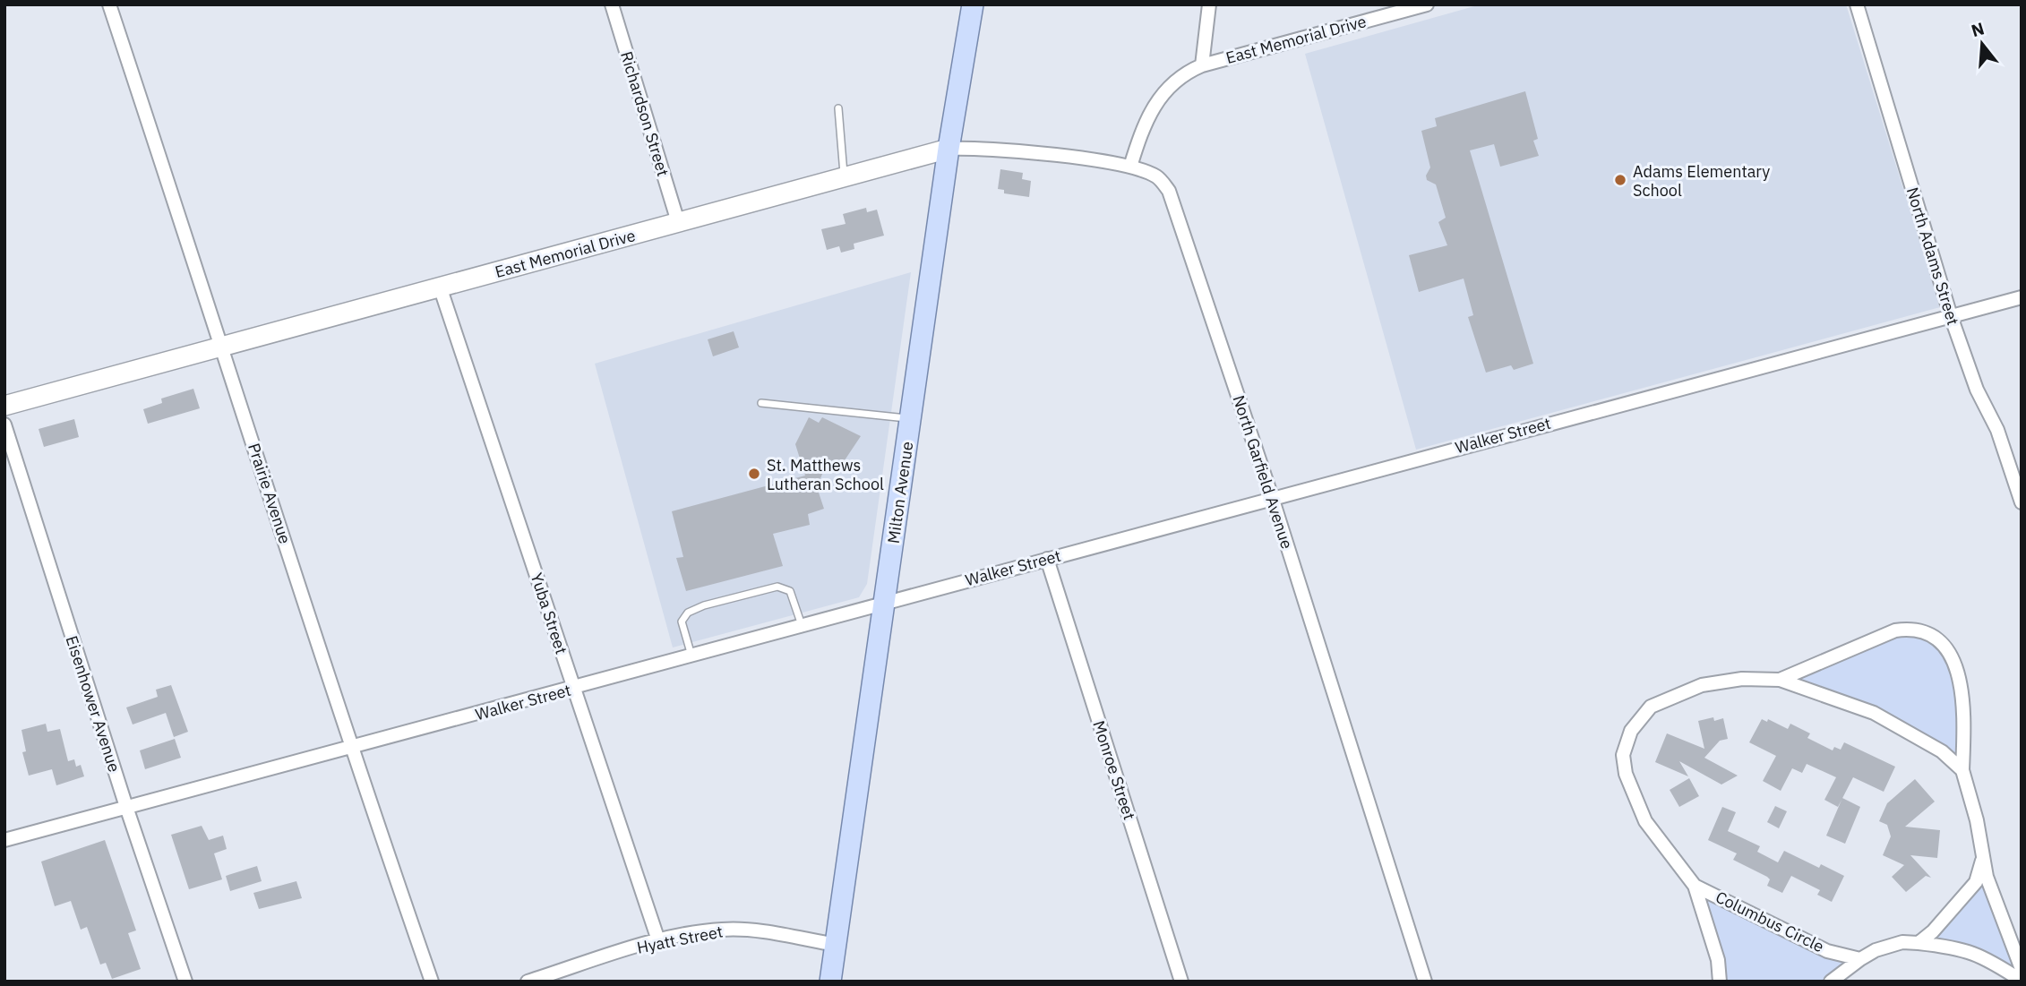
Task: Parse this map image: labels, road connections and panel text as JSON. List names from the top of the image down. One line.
{"streets":{"main road":["East Memorial Drive","Milton Avenue"],"street":["Richardson Street","North Adams Street","Walker Street","North Garfield Avenue","Prairie Avenue","Yuba Street","Eisenhower Avenue","Monroe Street","Columbus Circle","Hyatt Street"]},"crossings":[["East Memorial Drive","Richardson Street"],["East Memorial Drive","North Garfield Avenue"],["East Memorial Drive","Milton Avenue"],["East Memorial Drive","Prairie Avenue"],["East Memorial Drive","Yuba Street"],["North Adams Street","Walker Street"],["Walker Street","North Garfield Avenue"],["Walker Street","Milton Avenue"],["Walker Street","Prairie Avenue"],["Walker Street","Yuba Street"],["Walker Street","Eisenhower Avenue"],["Walker Street","Monroe Street"],["Milton Avenue","Hyatt Street"],["Yuba Street","Hyatt Street"]],"places":["Adams Elementary School","St. Matthews Lutheran School"],"north":"top"}
